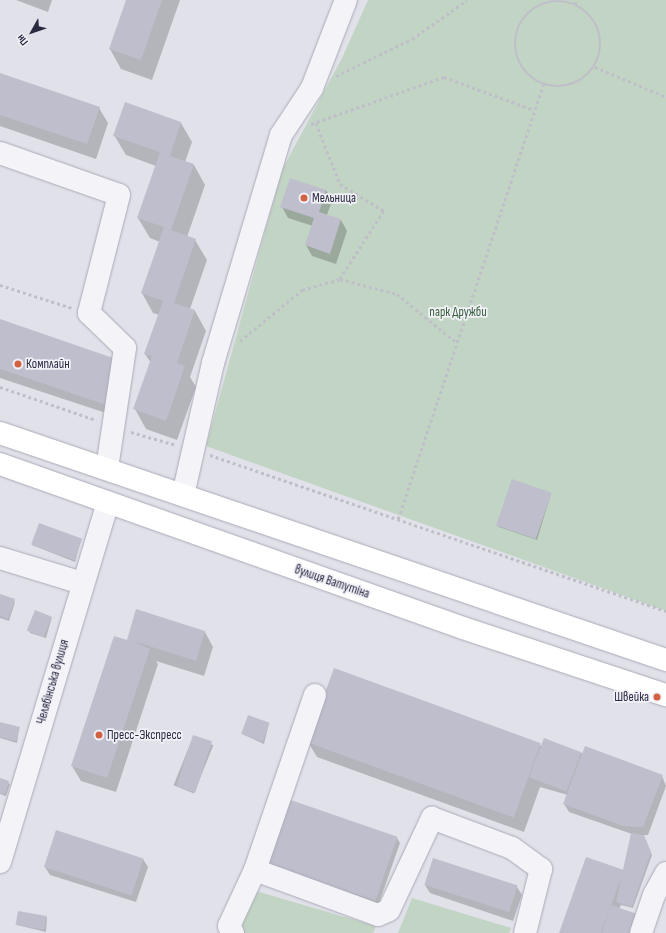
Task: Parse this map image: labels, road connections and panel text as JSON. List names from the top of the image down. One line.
{"streets":{"main road":["вулиця Ватутіна"],"street":["Челябінська вулиця"]},"crossings":[["вулиця Ватутіна","Челябінська вулиця"]],"parks":["парк Дружби"],"places":["Мельница","Комплайн","Швейка","Пресс-Экспресс"],"north":"bottom left"}
